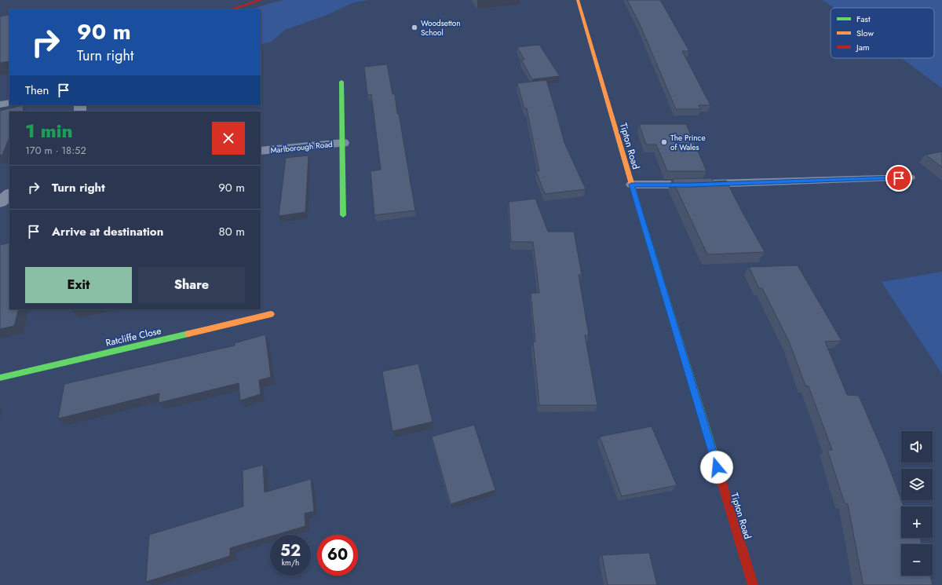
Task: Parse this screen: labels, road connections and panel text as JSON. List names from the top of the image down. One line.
{"streets":{"main road":["Tipton Road","Marlborough Road","Ratcliffe Close"]},"places":["Woodsetton School","The Prince of Wales"],"legend":["Fast","Slow","Jam"],"page":{"turn":["90 m","Turn right"],"then":"Then","heading":["1 min","170 m · 18:52"],"list":[{"name":"Turn right","value":"90 m"},{"name":"Arrive at destination","value":"80 m"}],"buttons":["Exit","Share"],"map_buttons":["+","−"],"speed":"52 km/h","limit":"60"}}
